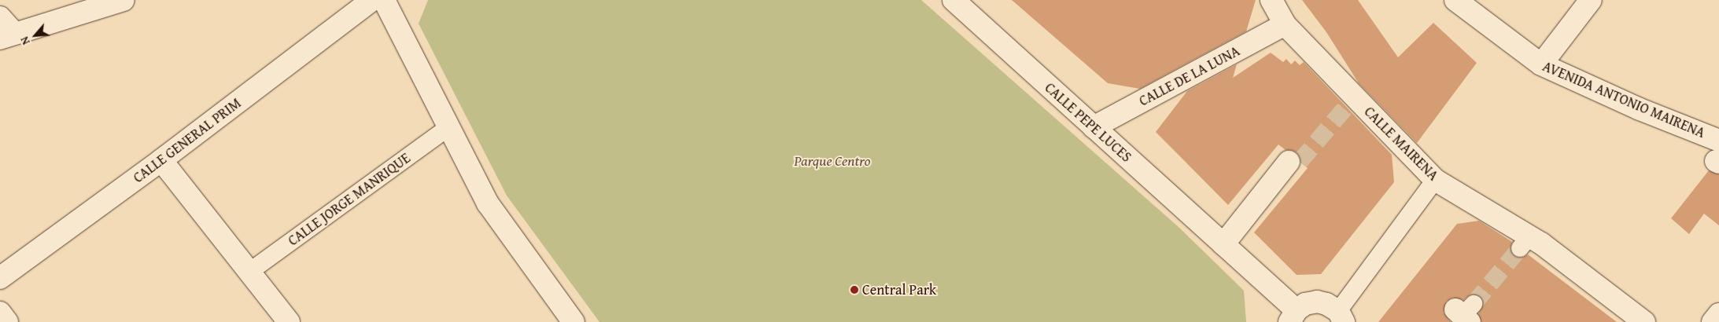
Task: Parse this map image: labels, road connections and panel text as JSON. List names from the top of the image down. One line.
{"streets":{"street":["CALLE DE LA LUNA","AVENIDA ANTONIO MAIRENA","CALLE PEPE LUCES","CALLE GENERAL PRIM","CALLE MAIRENA","CALLE JORGE MANRIQUE"]},"crossings":[["CALLE DE LA LUNA","CALLE PEPE LUCES"],["CALLE DE LA LUNA","CALLE MAIRENA"]],"parks":["Parque Centro"],"places":["Central Park"],"north":"bottom left"}
